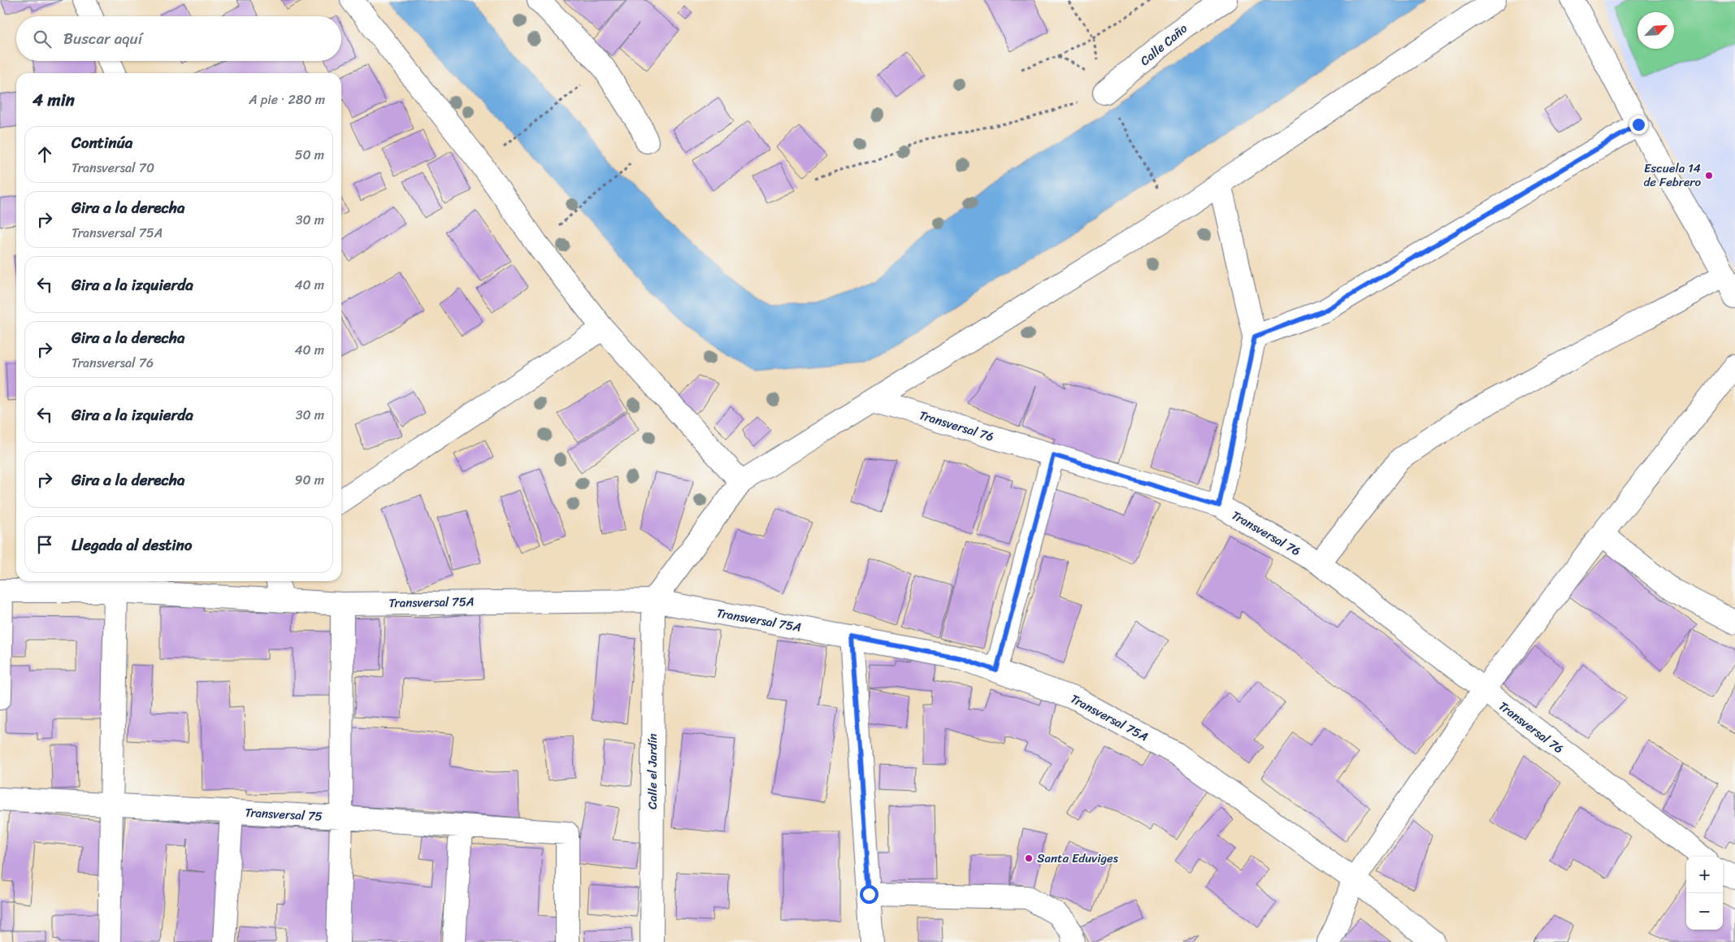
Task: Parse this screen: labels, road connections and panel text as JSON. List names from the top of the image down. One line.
{"streets":{"street":["Calle Caño","Transversal 76","Transversal 75A","Calle el Jardín","Transversal 75"]},"crossings":[["Transversal 75A","Calle el Jardín"]],"places":["Escuela 14 de Febrero","Santa Eduviges"],"north":"top right","page":{"search":"Buscar aquí","heading":["4 min","A pie · 280 m"],"list":[["Continúa","Transversal 70","50 m"],["Gira a la derecha","Transversal 75A","30 m"],["Gira a la izquierda","40 m"],["Gira a la derecha","Transversal 76","40 m"],["Gira a la izquierda","30 m"],["Gira a la derecha","90 m"],"Llegada al destino"],"map_buttons":["+","−"]}}
